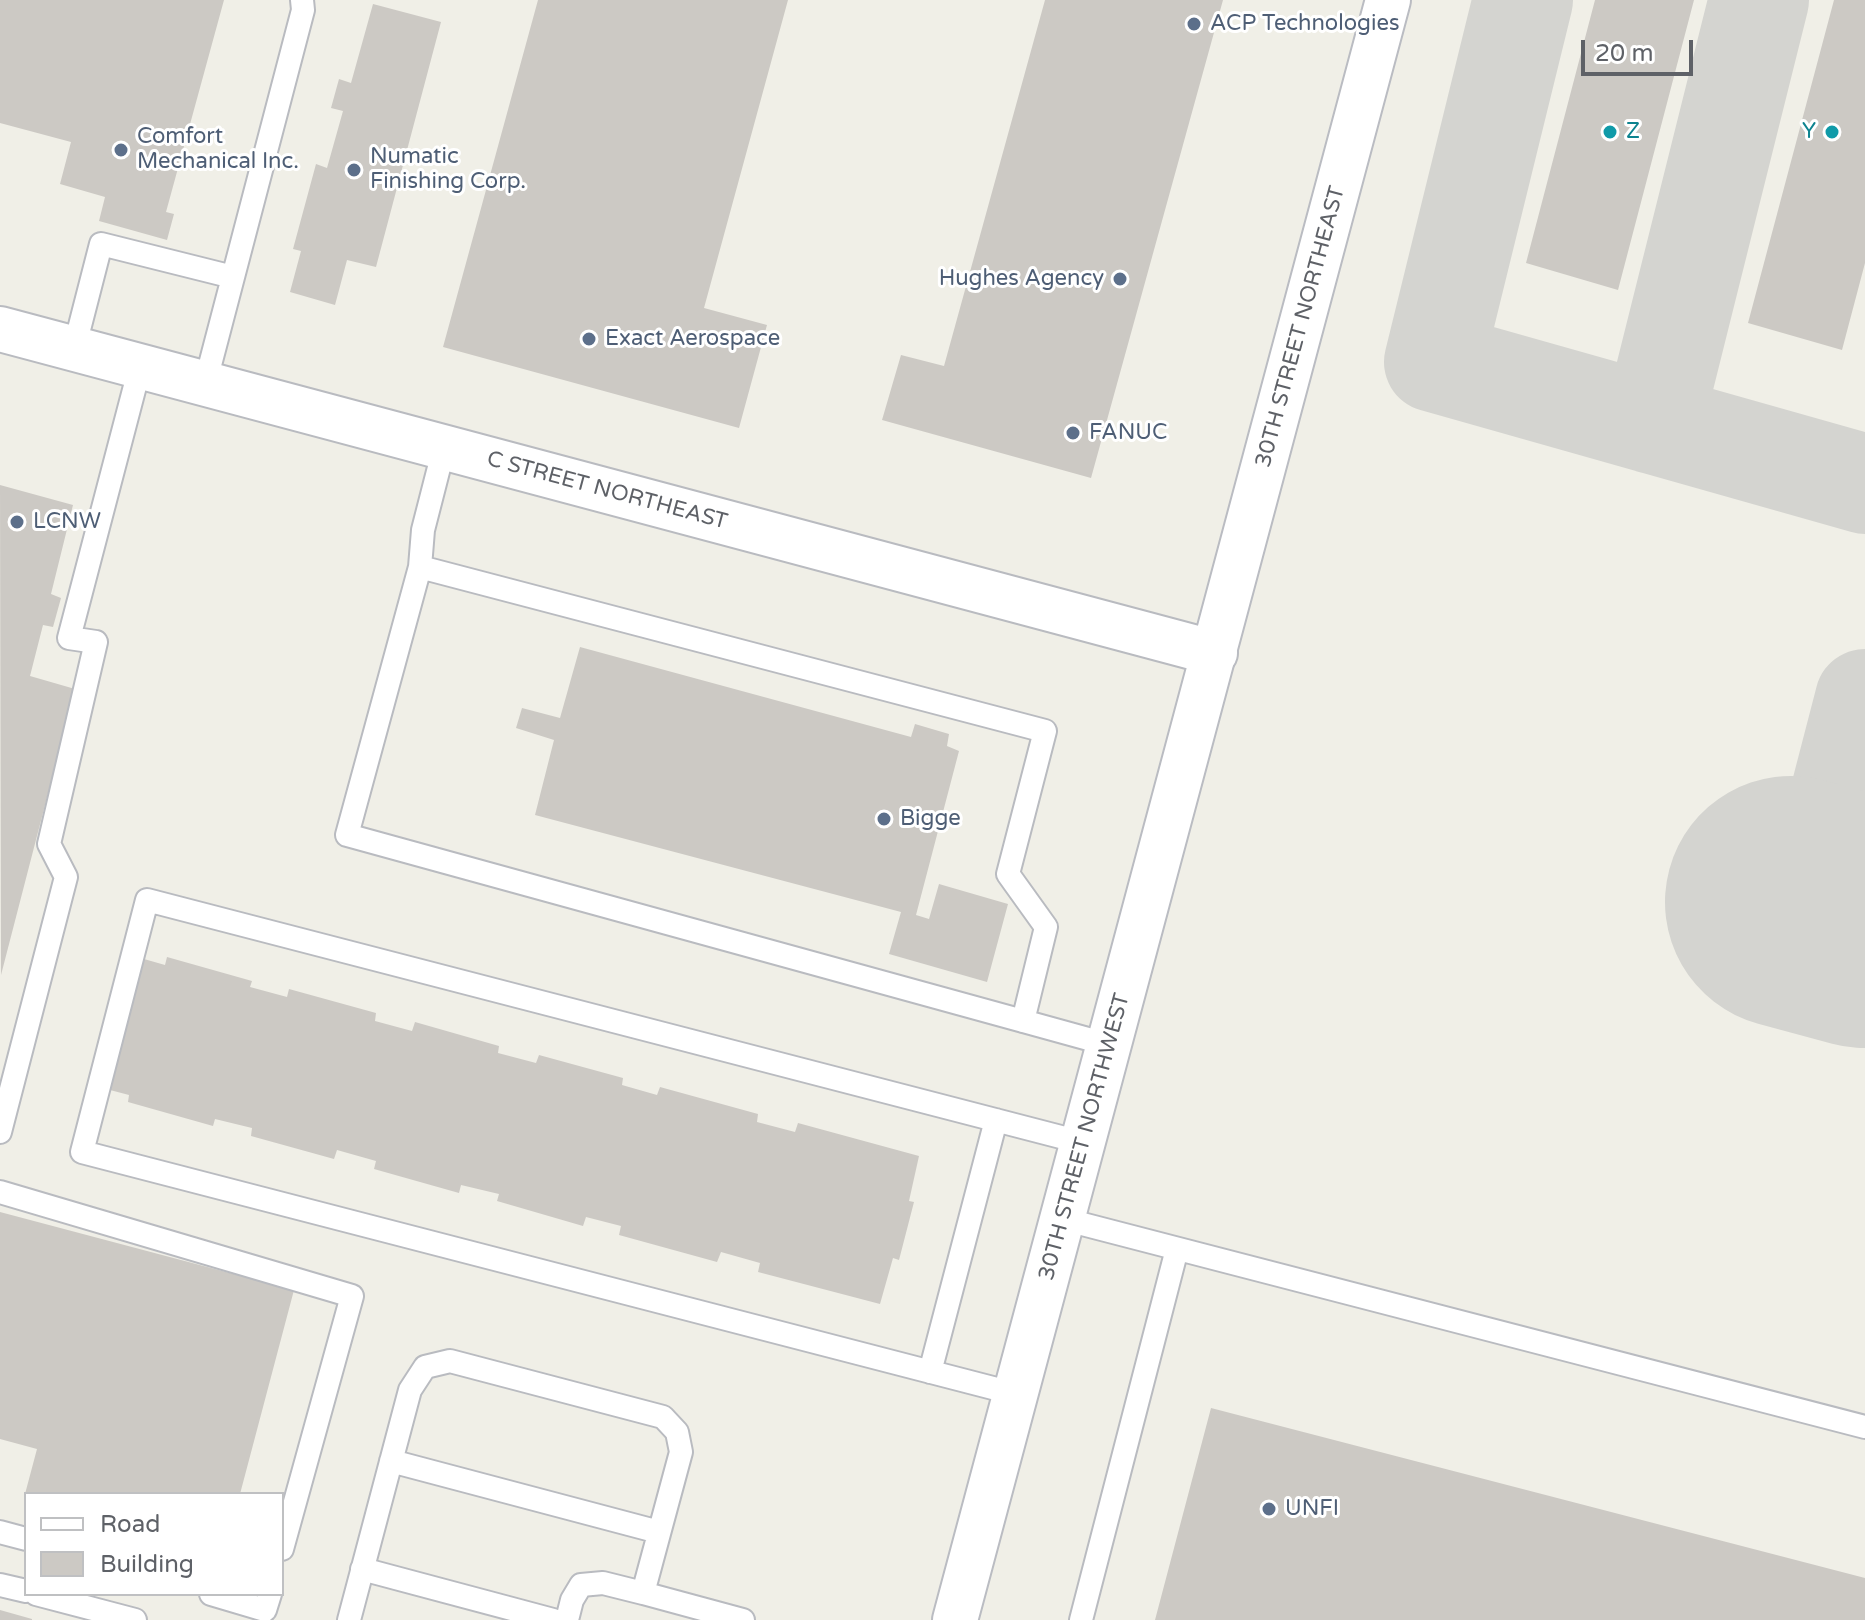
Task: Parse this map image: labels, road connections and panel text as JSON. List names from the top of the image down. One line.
{"streets":{"street":["30TH STREET NORTHEAST","C STREET NORTHEAST","30TH STREET NORTHWEST"]},"crossings":[["30TH STREET NORTHEAST","C STREET NORTHEAST"],["30TH STREET NORTHEAST","30TH STREET NORTHWEST"],["C STREET NORTHEAST","30TH STREET NORTHWEST"]],"places":["ACP Technologies","Z","Y","Comfort Mechanical Inc.","Numatic Finishing Corp.","Hughes Agency","Exact Aerospace","FANUC","LCNW","Bigge","UNFI"],"legend":["Road","Building"],"scale_bar":"20 m"}
